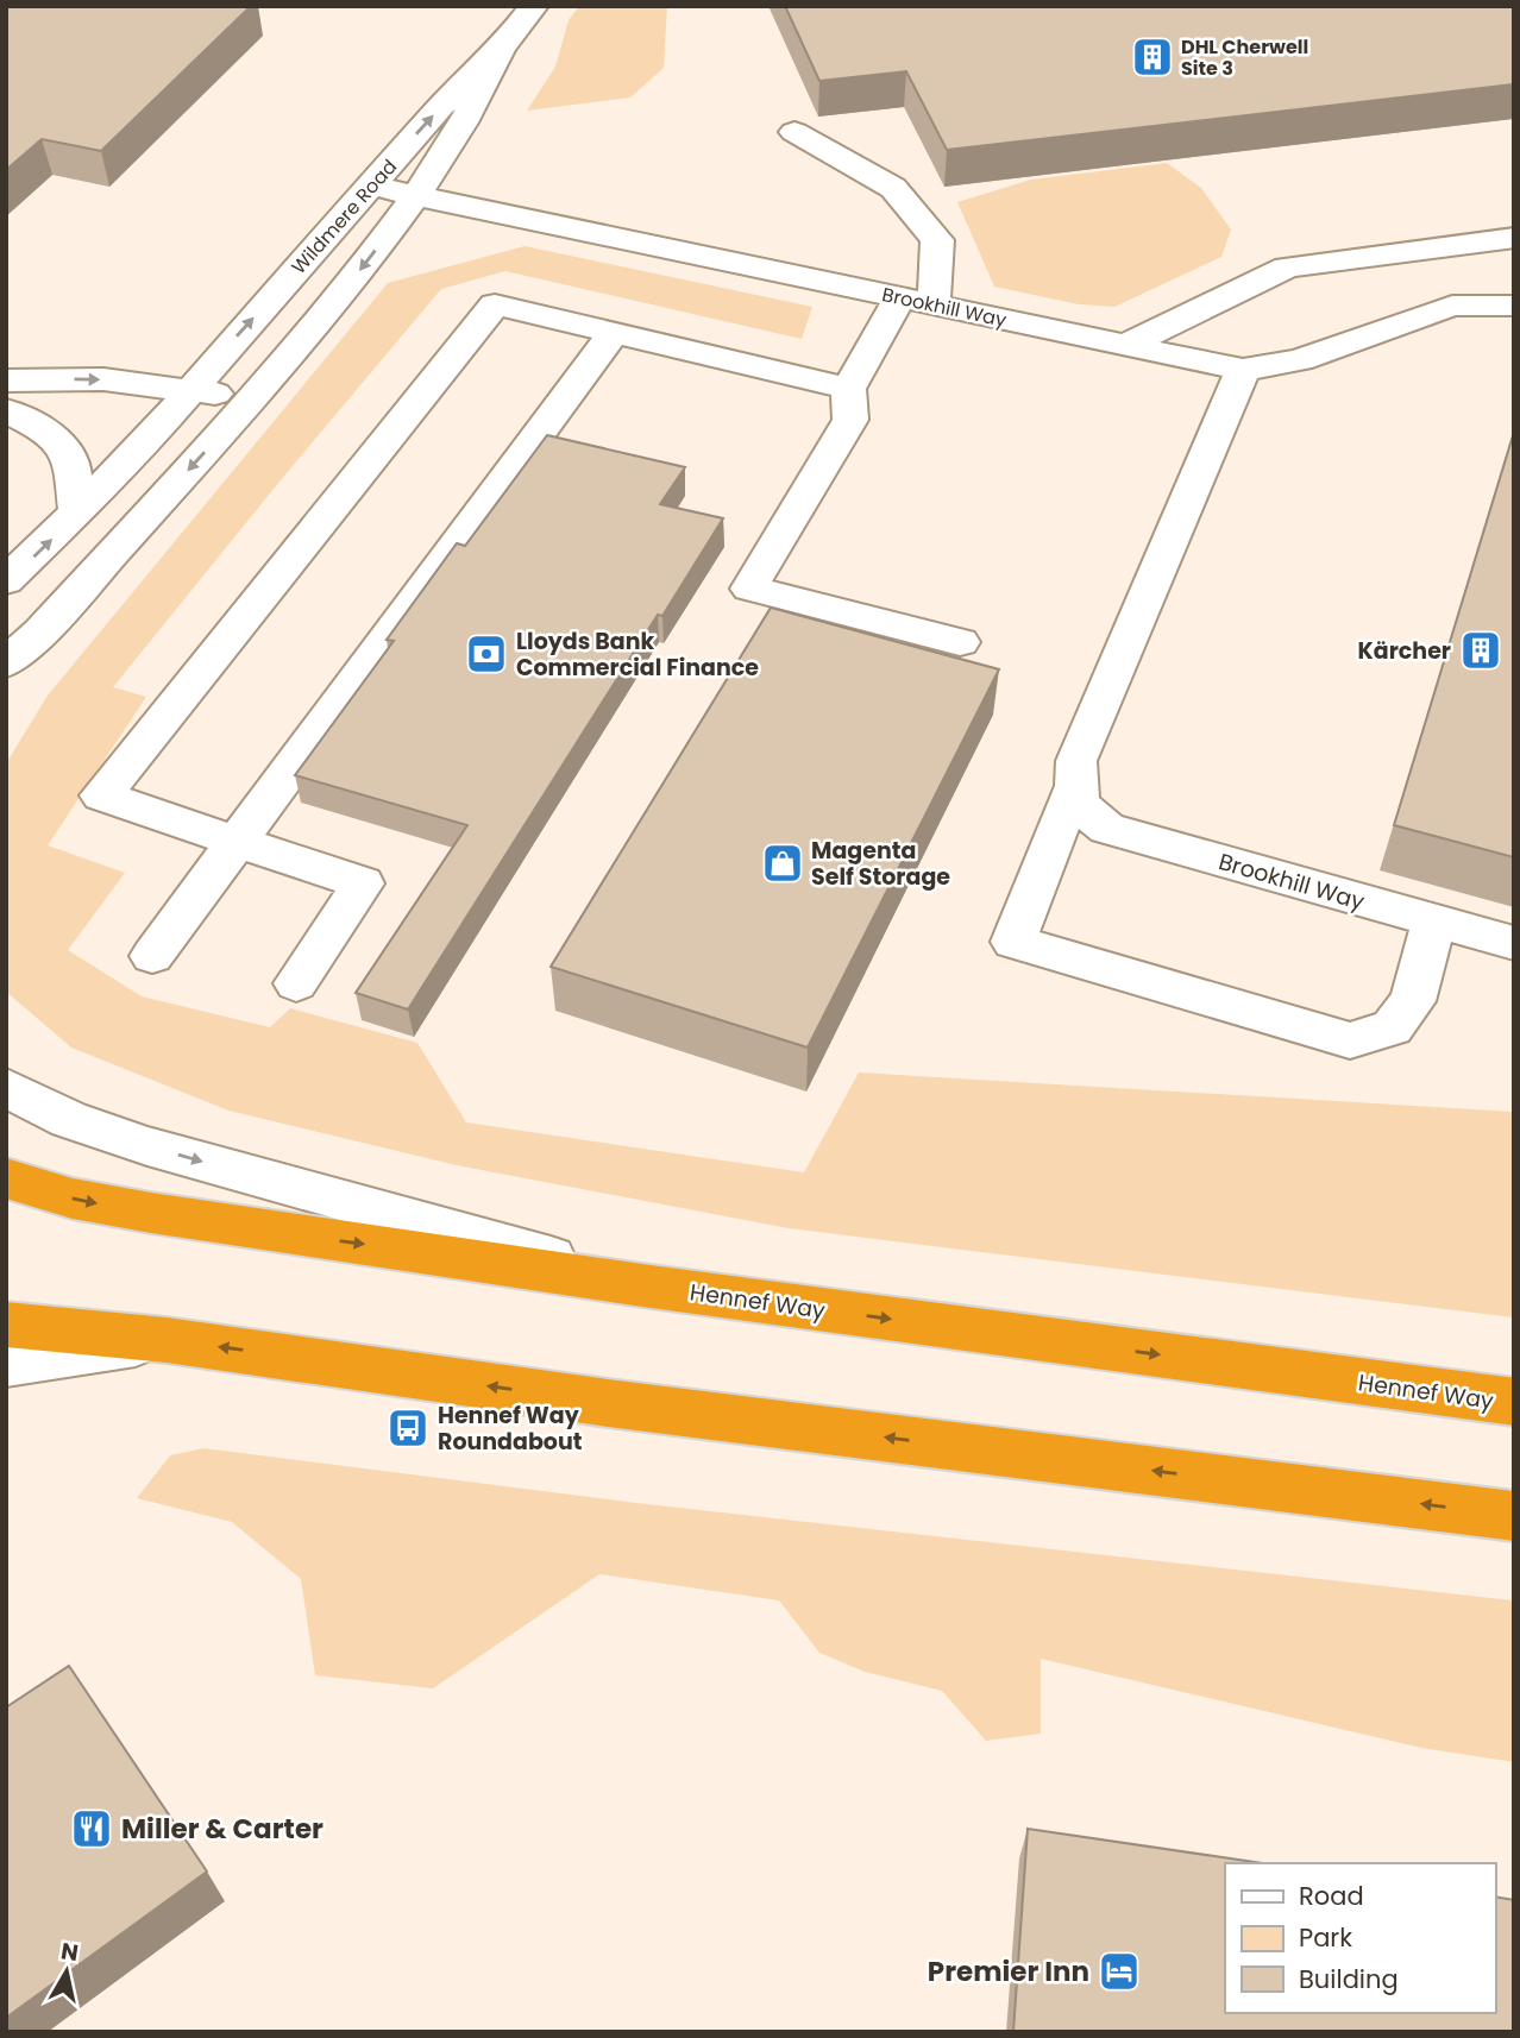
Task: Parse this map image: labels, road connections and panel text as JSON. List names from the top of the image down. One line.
{"streets":{"highway":["Hennef Way"],"street":["Wildmere Road","Brookhill Way"]},"crossings":[["Wildmere Road","Brookhill Way"]],"places":{"building":["DHL Cherwell Site 3","Kärcher"],"bank":["Lloyds Bank Commercial Finance"],"shop":["Magenta Self Storage"],"bus stop":["Hennef Way Roundabout"],"restaurant":["Miller & Carter"],"hotel":["Premier Inn"]},"legend":["Road","Park","Building"],"north":"top"}
